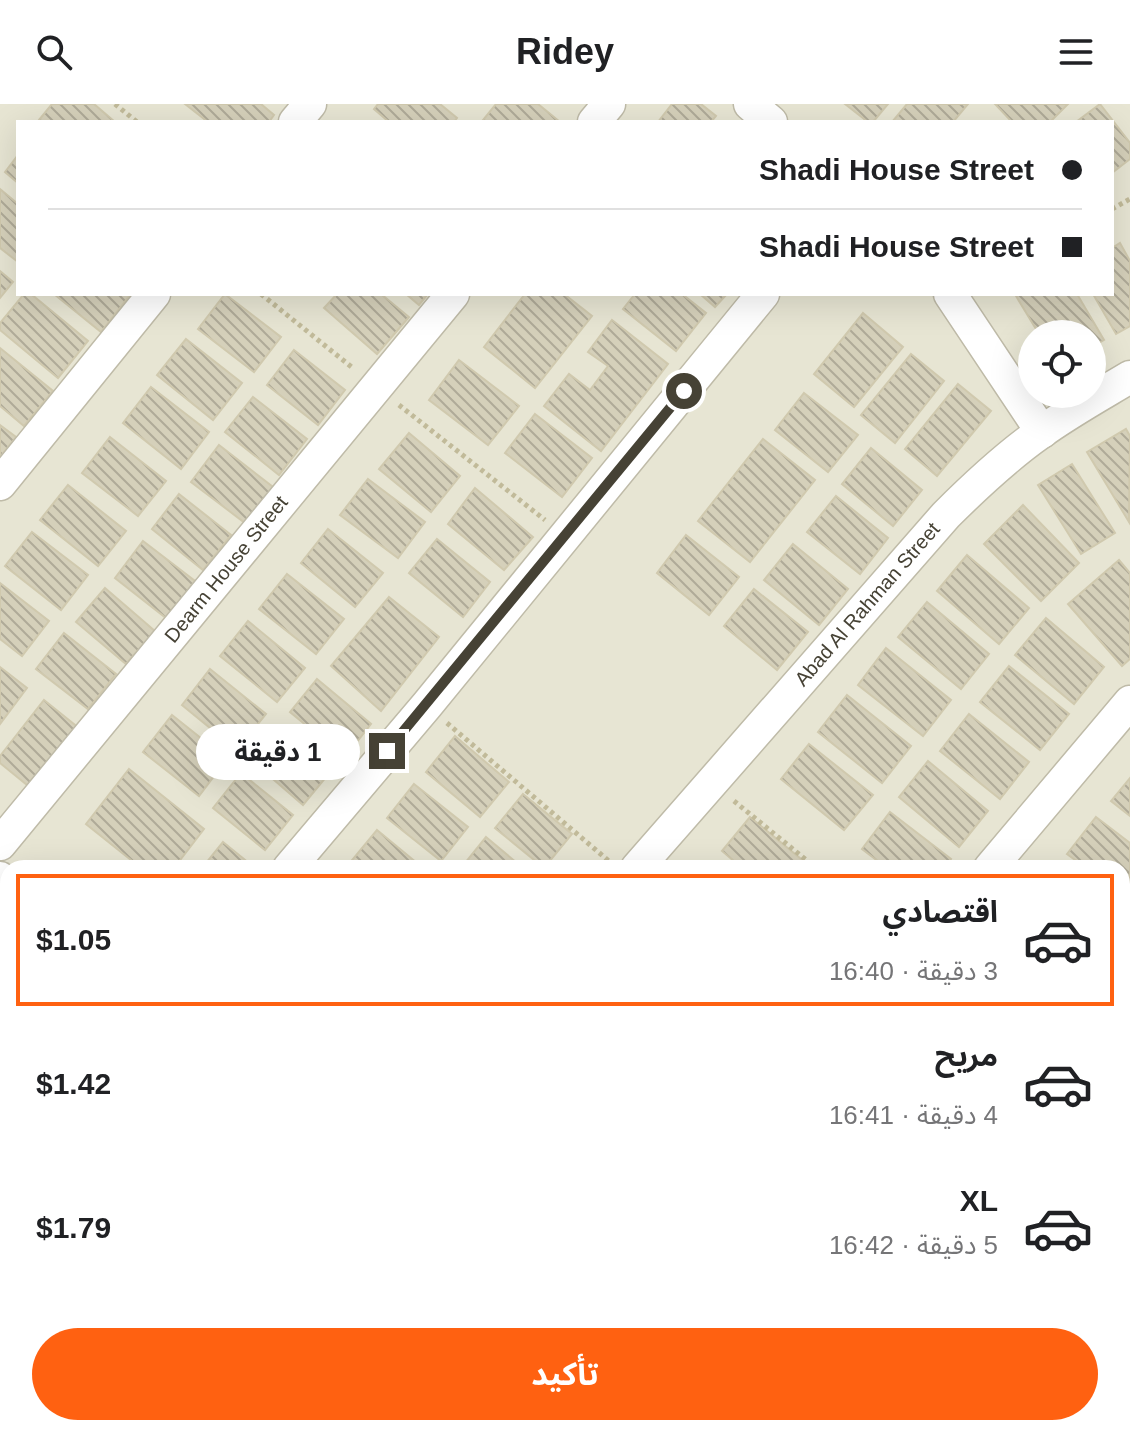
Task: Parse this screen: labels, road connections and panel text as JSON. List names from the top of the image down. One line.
{"streets":{"street":["Dearm House Street","Abad Al Rahman Street"]},"page":{"header":"Ridey","banner":["Shadi House Street","Shadi House Street"],"bubble":"1 دقيقة","list":[{"name":"اقتصادي","note":"3 دقيقة · 16:40","value":"$1.05"},{"name":"مريح","note":"4 دقيقة · 16:41","value":"$1.42"},{"name":"XL","note":"5 دقيقة · 16:42","value":"$1.79"}],"buttons":"تأكيد"}}
